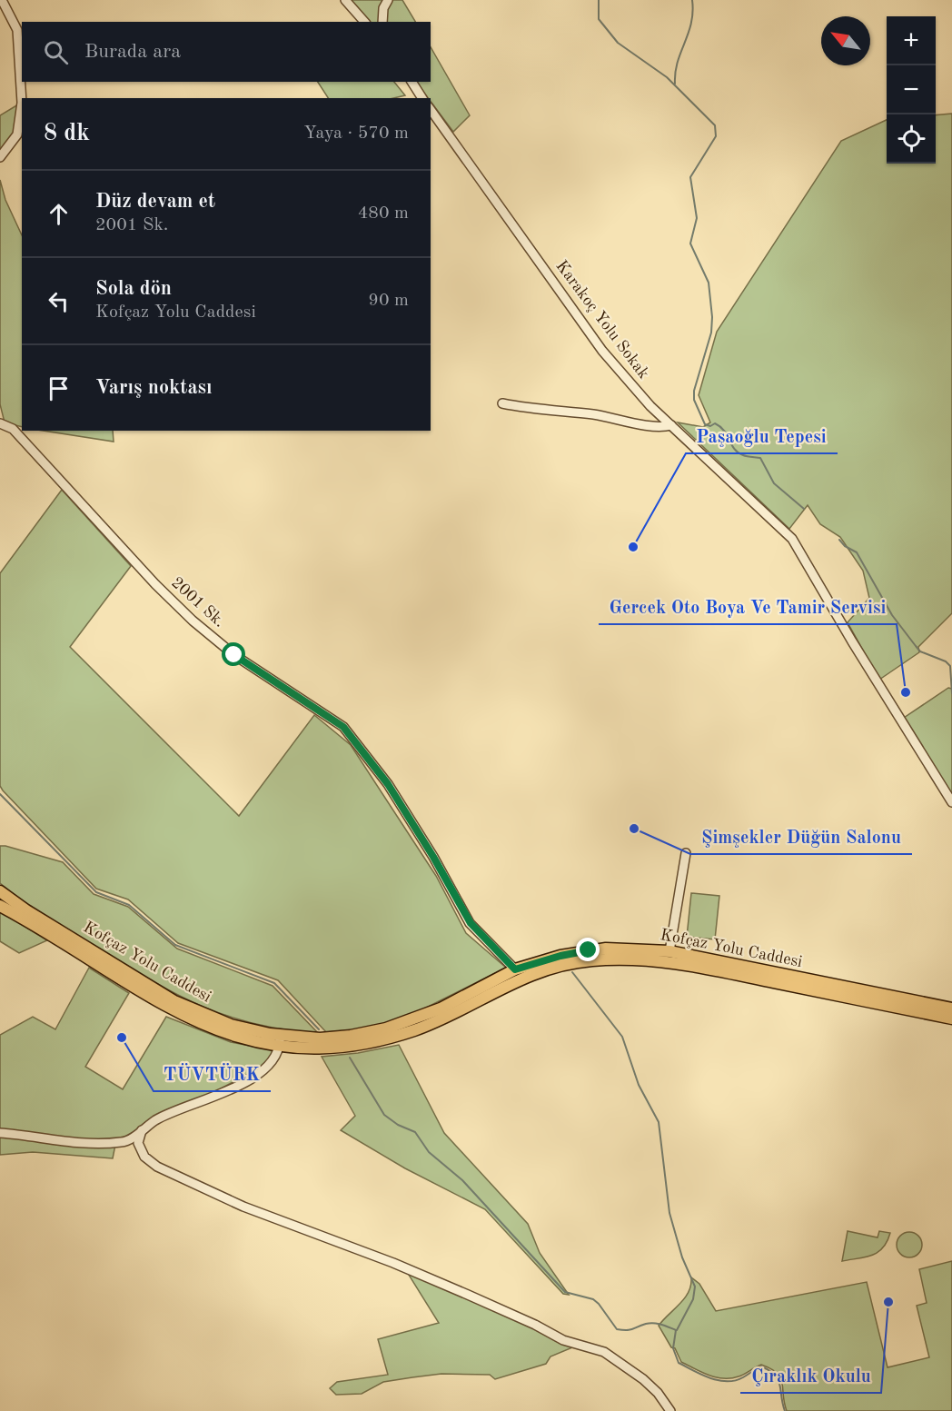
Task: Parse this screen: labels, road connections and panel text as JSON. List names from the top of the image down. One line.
{"streets":{"main road":["Kofçaz Yolu Caddesi"],"street":["Karakoç Yolu Sokak","2001 Sk."]},"crossings":[["2001 Sk.","Kofçaz Yolu Caddesi"]],"places":["Paşaoğlu Tepesi","Gercek Oto Boya Ve Tamir Servisi","Şimşekler Düğün Salonu","TÜVTÜRK","Çıraklık Okulu"],"north":"top left","page":{"map_buttons":["+","−"],"search":"Burada ara","heading":["8 dk","Yaya · 570 m"],"list":[["Düz devam et","2001 Sk.","480 m"],["Sola dön","Kofçaz Yolu Caddesi","90 m"],"Varış noktası"]}}
